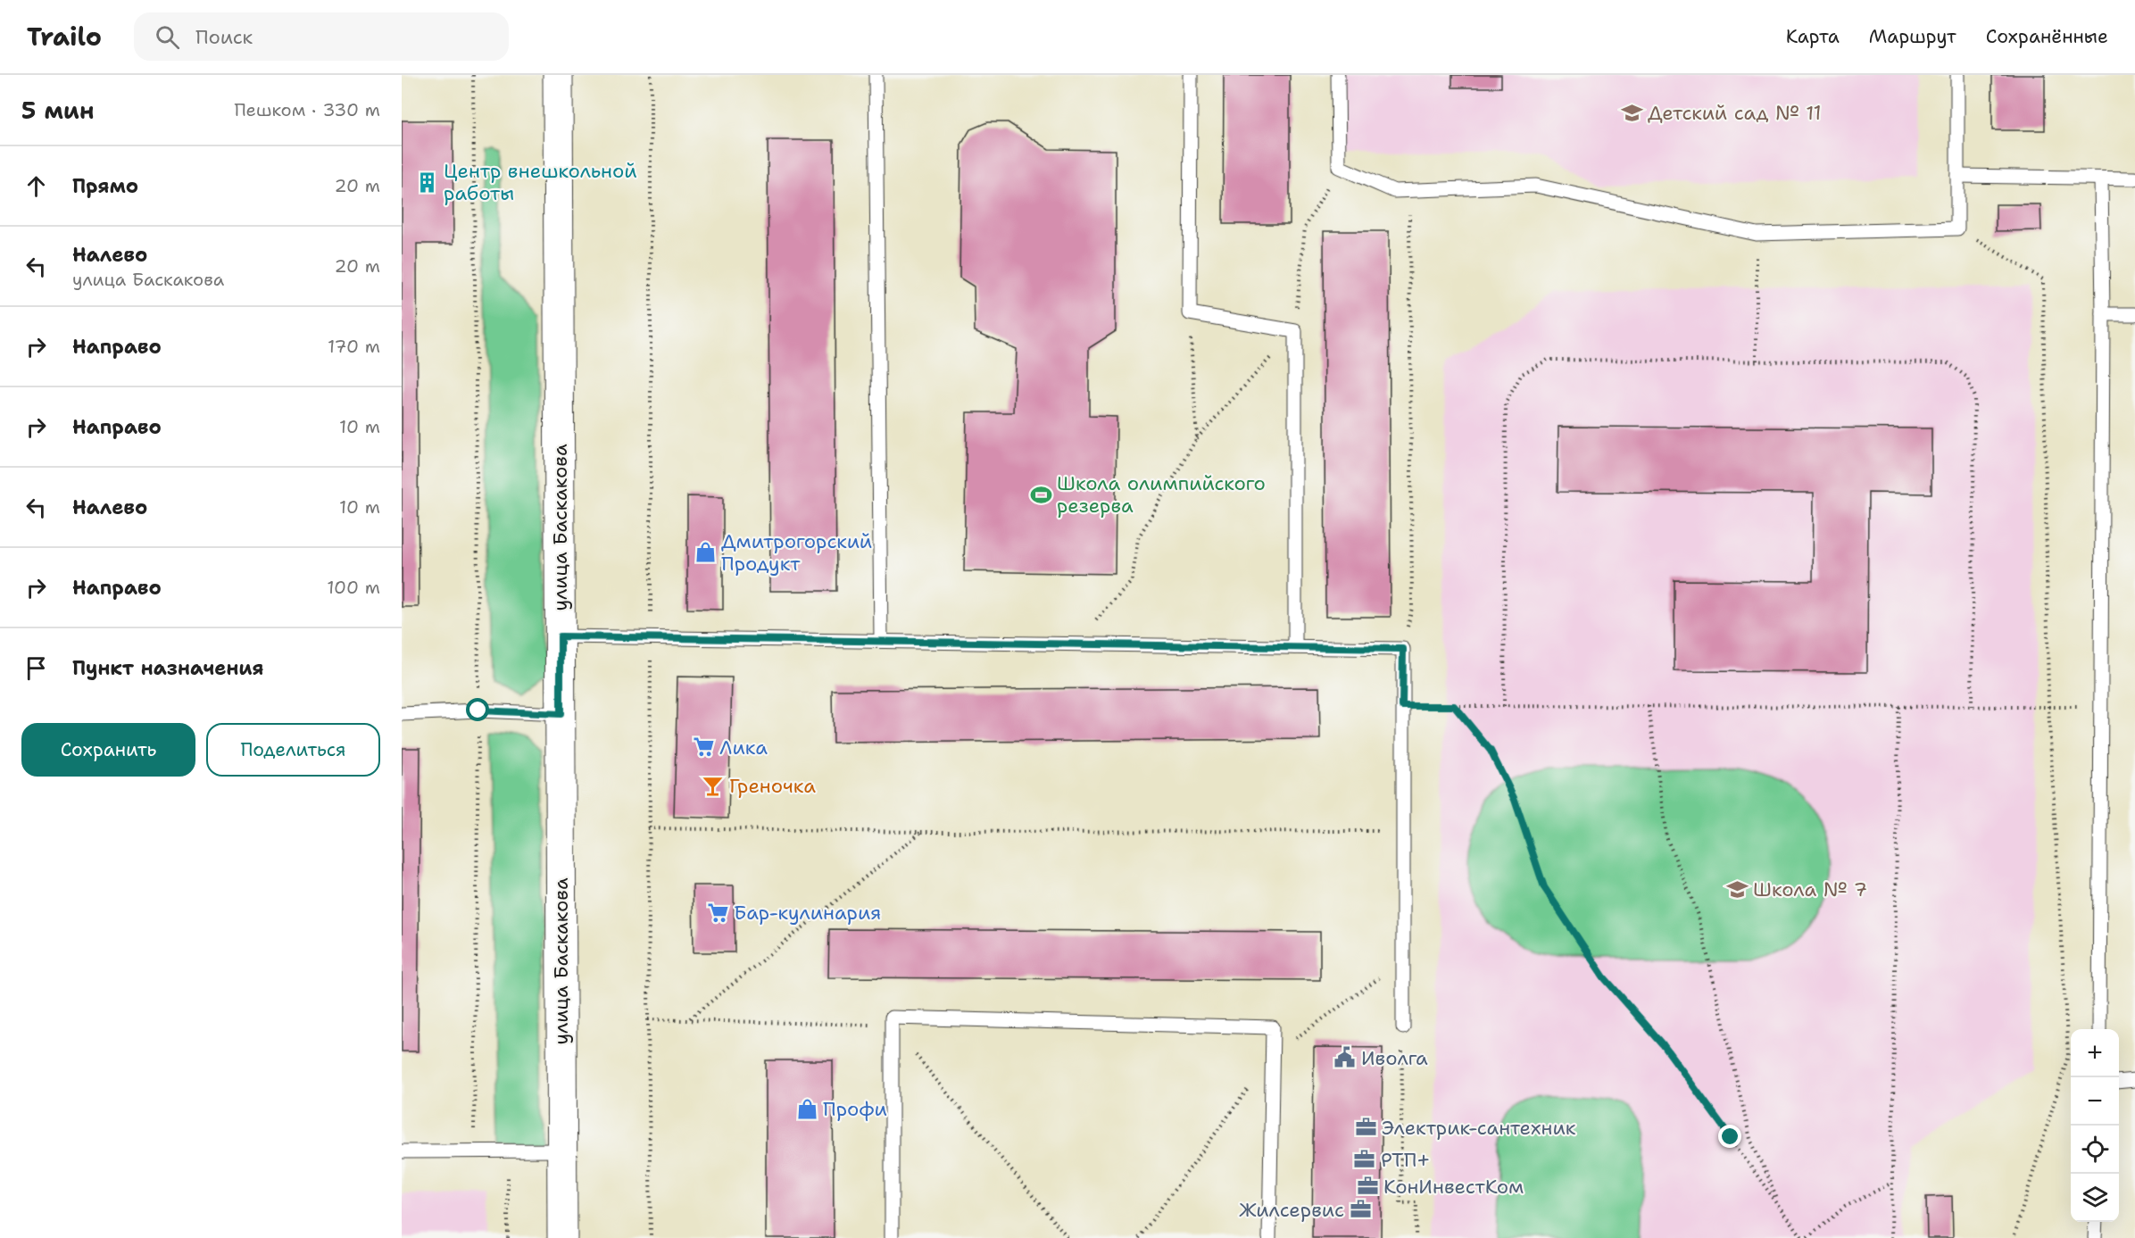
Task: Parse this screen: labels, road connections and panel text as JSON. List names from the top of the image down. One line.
{"streets":{"street":["улица Баскакова"]},"places":{"school or university":["Детский сад № 11","Школа № 7"],"building":["Центр внешкольной работы"],"sports":["Школа олимпийского резерва"],"shop":["Дмитрогорский Продукт","Профи"],"supermarket":["Лика","Бар-кулинария"],"bar":["Греночка"],"public building":["Иволга"],"office":["Электрик-сантехник","РТП+","КонИнвестКом","Жилсервис"]},"page":{"header":"Trailo","search":"Поиск","nav":["Карта","Маршрут","Сохранённые"],"heading":["5 мин","Пешком · 330 m"],"list":[["Прямо","20 m"],["Налево","улица Баскакова","20 m"],["Направо","170 m"],["Направо","10 m"],["Налево","10 m"],["Направо","100 m"],"Пункт назначения"],"buttons":["Сохранить","Поделиться"],"map_buttons":["+","−"]}}
